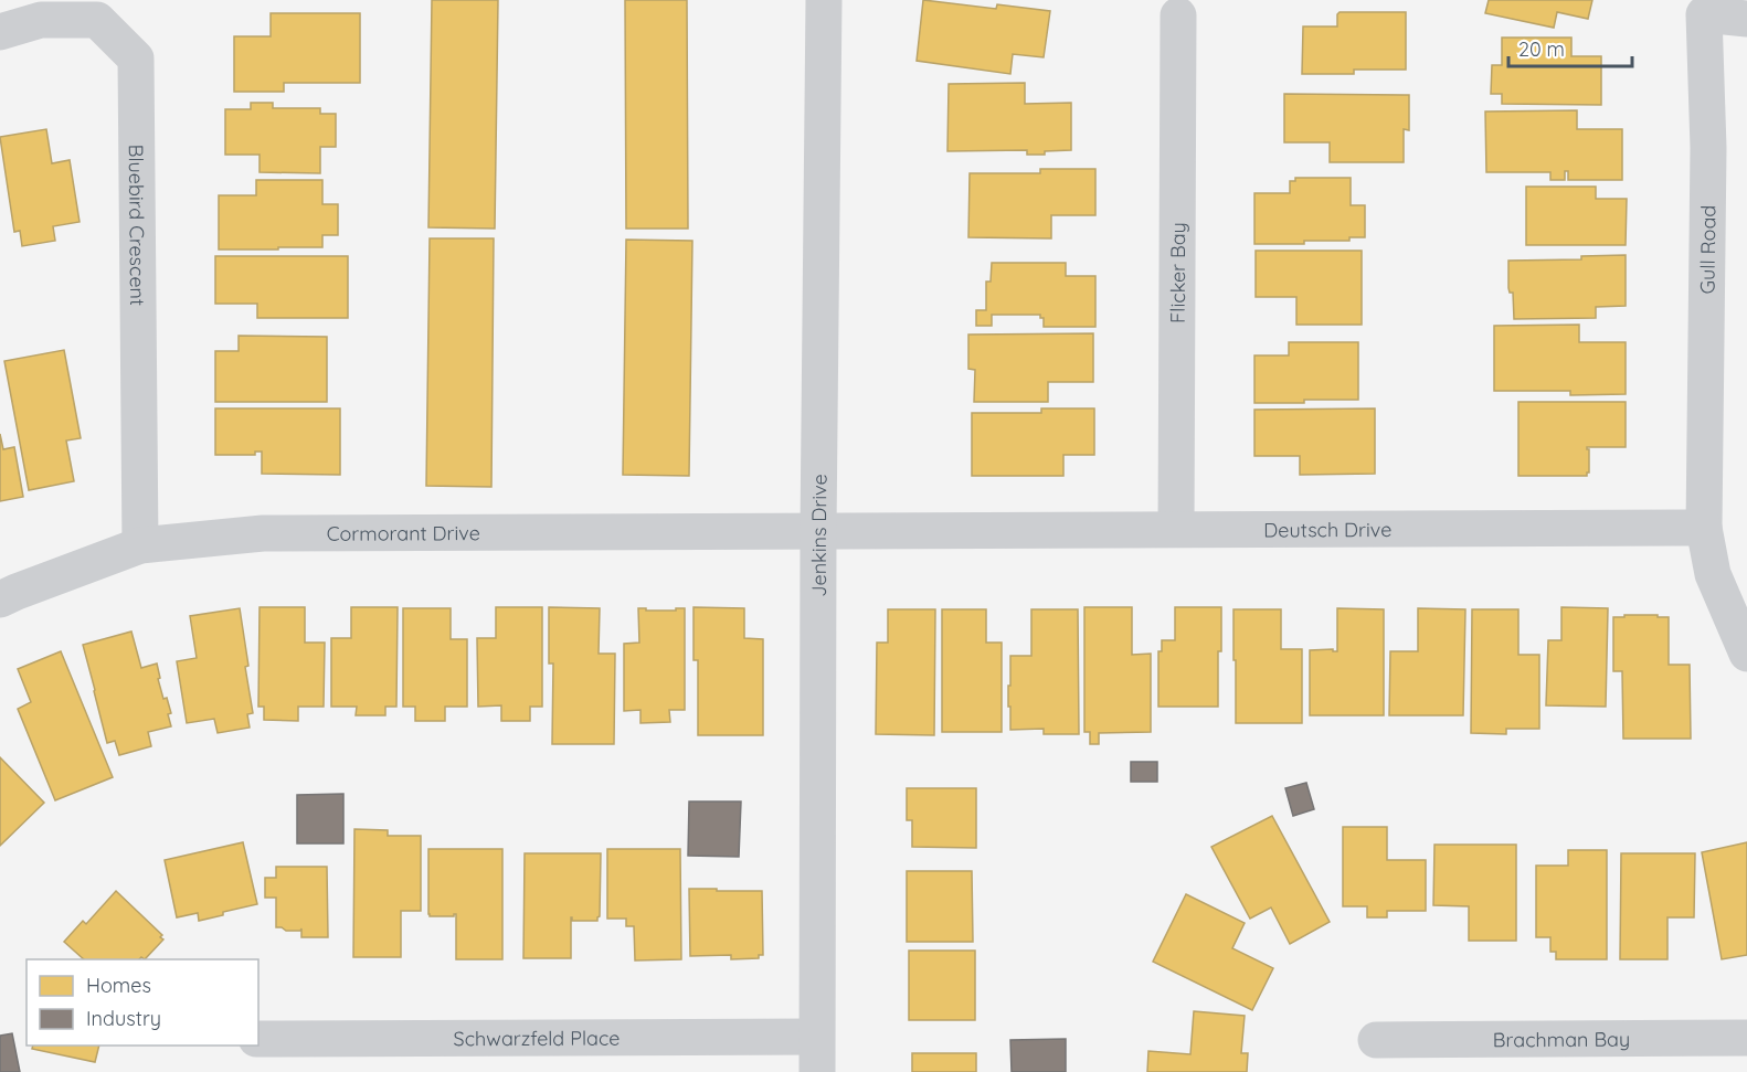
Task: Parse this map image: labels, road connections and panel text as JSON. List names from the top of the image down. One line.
{"streets":{"street":["Bluebird Crescent","Gull Road","Flicker Bay","Deutsch Drive","Cormorant Drive","Jenkins Drive","Schwarzfeld Place","Brachman Bay"]},"crossings":[["Bluebird Crescent","Cormorant Drive"],["Gull Road","Deutsch Drive"],["Flicker Bay","Deutsch Drive"],["Deutsch Drive","Cormorant Drive"],["Deutsch Drive","Jenkins Drive"],["Cormorant Drive","Jenkins Drive"],["Jenkins Drive","Schwarzfeld Place"]],"legend":["Homes","Industry"],"scale_bar":"20 m"}
